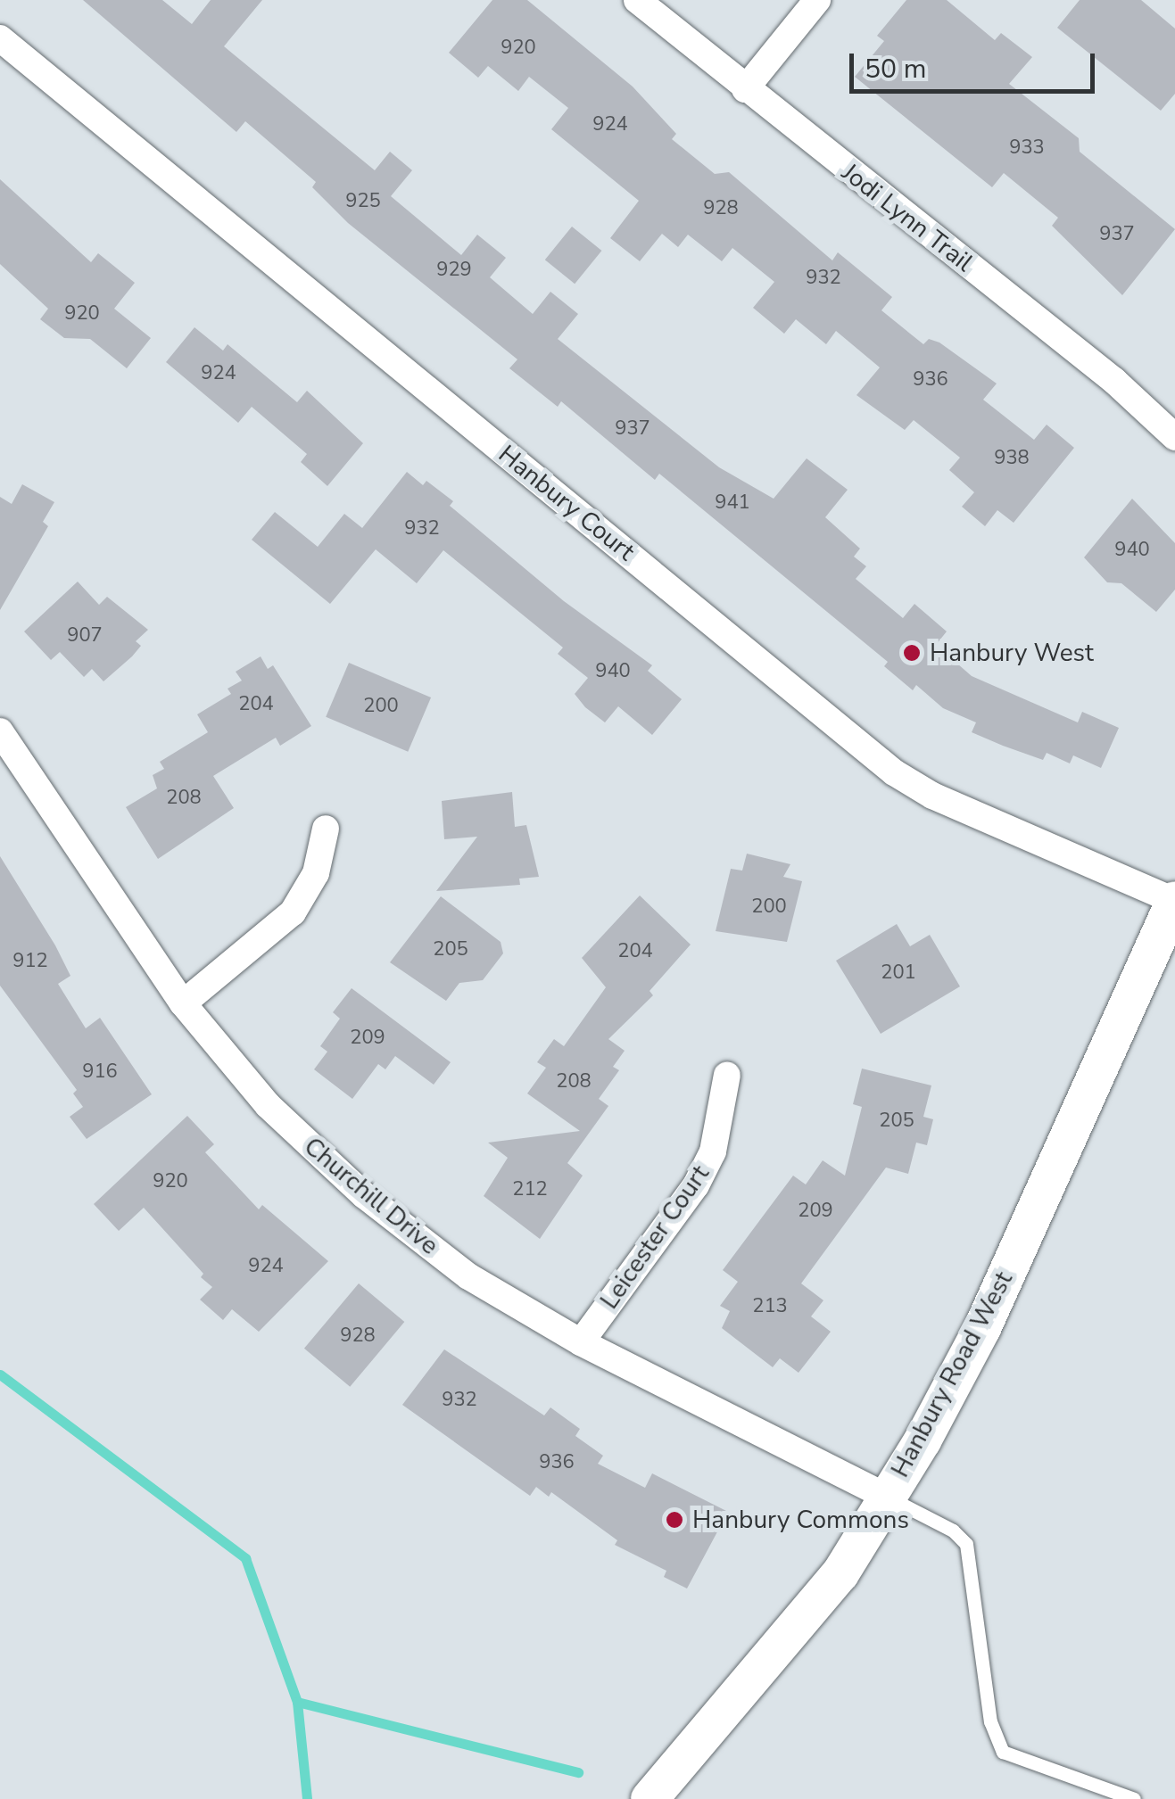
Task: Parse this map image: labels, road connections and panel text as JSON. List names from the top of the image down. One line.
{"streets":{"main road":["Hanbury Road West"],"street":["Jodi Lynn Trail","Hanbury Court","Churchill Drive","Leicester Court"]},"crossings":[["Hanbury Court","Hanbury Road West"],["Churchill Drive","Leicester Court"],["Churchill Drive","Hanbury Road West"]],"places":["Hanbury West","Hanbury Commons"],"house_numbers":["920","924","933","925","928","937","929","932","920","924","936","937","938","941","932","940","907","940","204","200","208","200","205","204","912","201","209","916","208","205","920","212","209","924","213","928","932","936"],"scale_bar":"50 m"}
